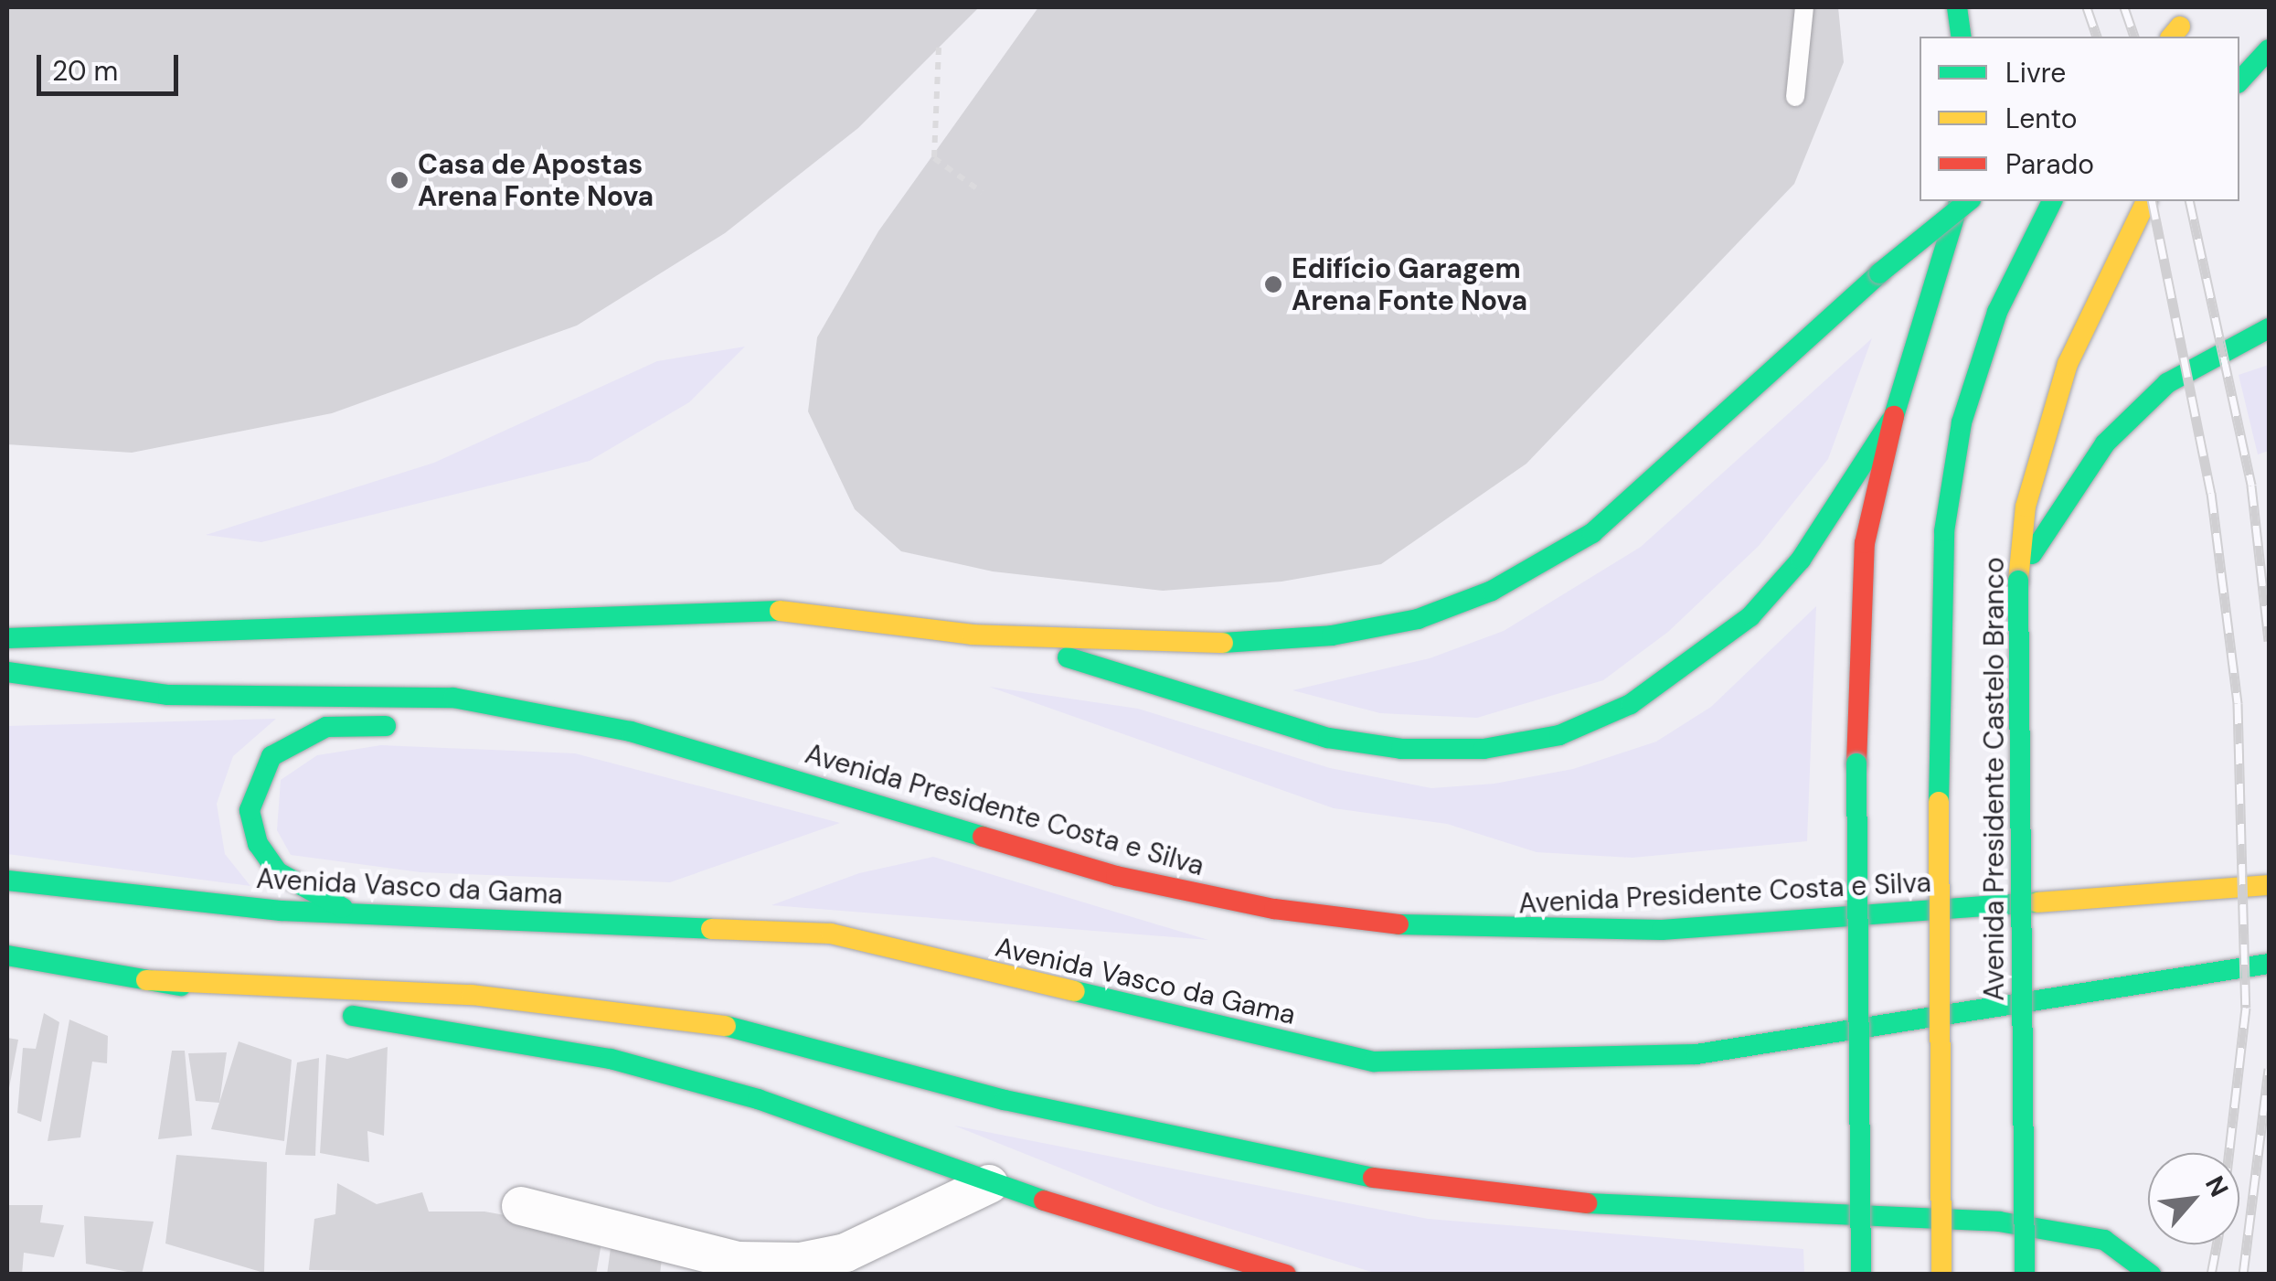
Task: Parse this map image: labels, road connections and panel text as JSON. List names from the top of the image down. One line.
{"streets":{"main road":["Avenida Presidente Castelo Branco","Avenida Presidente Costa e Silva","Avenida Vasco da Gama"]},"places":["Casa de Apostas Arena Fonte Nova","Edifício Garagem Arena Fonte Nova"],"legend":["Livre","Lento","Parado"],"scale_bar":"20 m","north":"top right"}
